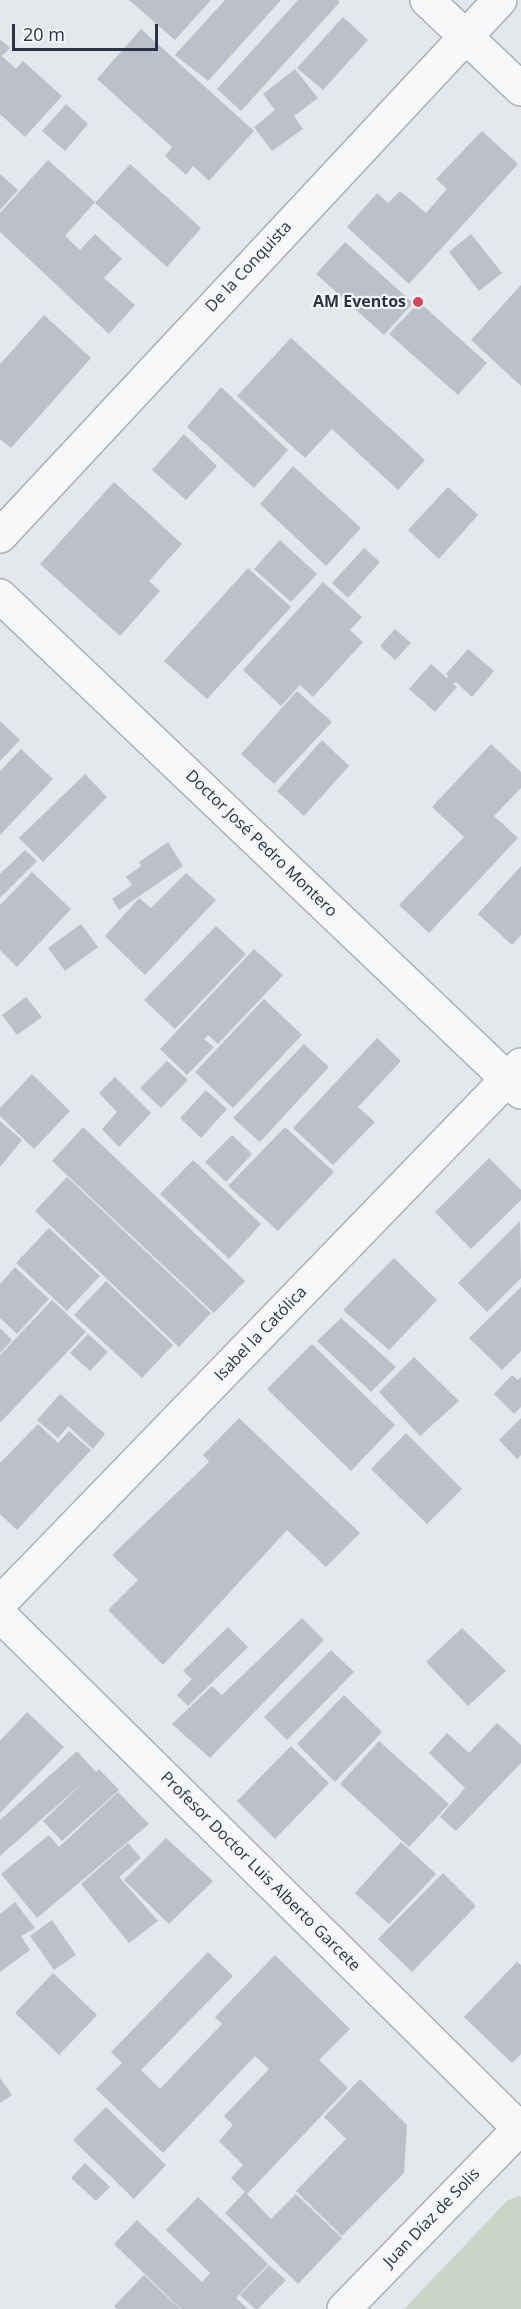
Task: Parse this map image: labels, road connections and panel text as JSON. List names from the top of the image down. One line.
{"streets":{"street":["De la Conquista","Doctor José Pedro Montero","Isabel la Católica","Profesor Doctor Luis Alberto Garcete","Juan Díaz de Solis"]},"crossings":[["Doctor José Pedro Montero","Isabel la Católica"],["Profesor Doctor Luis Alberto Garcete","Juan Díaz de Solis"]],"places":["AM Eventos"],"scale_bar":"20 m"}
